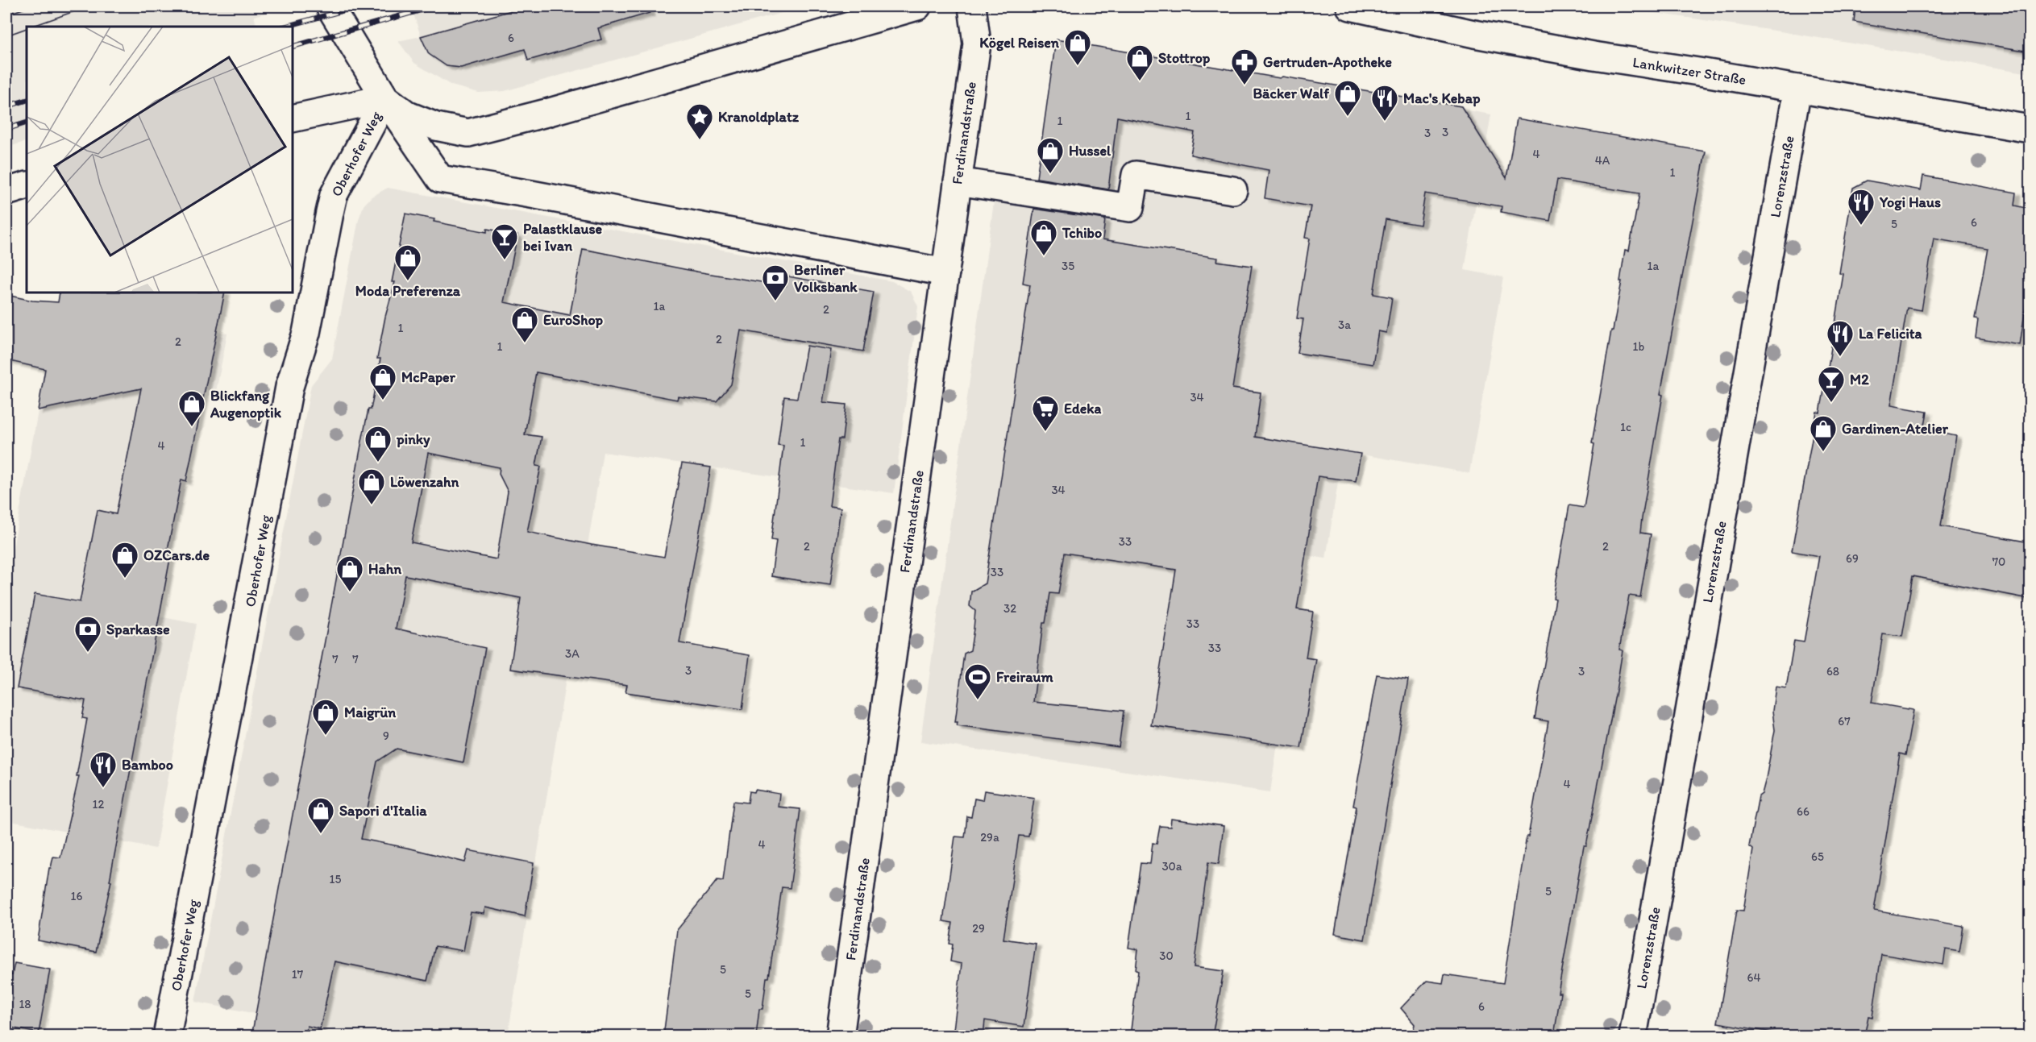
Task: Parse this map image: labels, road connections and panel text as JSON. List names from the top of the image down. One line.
{"streets":{"street":["Lankwitzer Straße","Ferdinandstraße","Oberhofer Weg","Lorenzstraße"]},"crossings":[["Lankwitzer Straße","Lorenzstraße"]],"places":{"shop":["Kögel Reisen","Stottrop","Bäcker Walf","Hussel","Tchibo","Moda Preferenza","EuroShop","McPaper","Blickfang Augenoptik","Gardinen-Atelier","pinky","Löwenzahn","OZCars.de","Hahn","Maigrün","Sapori d'Italia"],"pharmacy":["Gertruden-Apotheke"],"restaurant":["Mac's Kebap","Yogi Haus","La Felicita","Bamboo"],"place":["Kranoldplatz"],"bar":["Palastklause bei Ivan","M2"],"bank":["Berliner Volksbank","Sparkasse"],"supermarket":["Edeka"],"sports":["Freiraum"]},"house_numbers":["6","1","1","3","3","4","4A","1","6","5","35","1a","1a","2","3a","1","2","2","1","1b","34","1c","1","4","34","33","2","2","69","70","33","32","33","33","3A","7","7","3","3","68","67","9","4","12","66","29a","4","65","30a","15","5","16","29","30","5","17","64","5","18","6"]}
